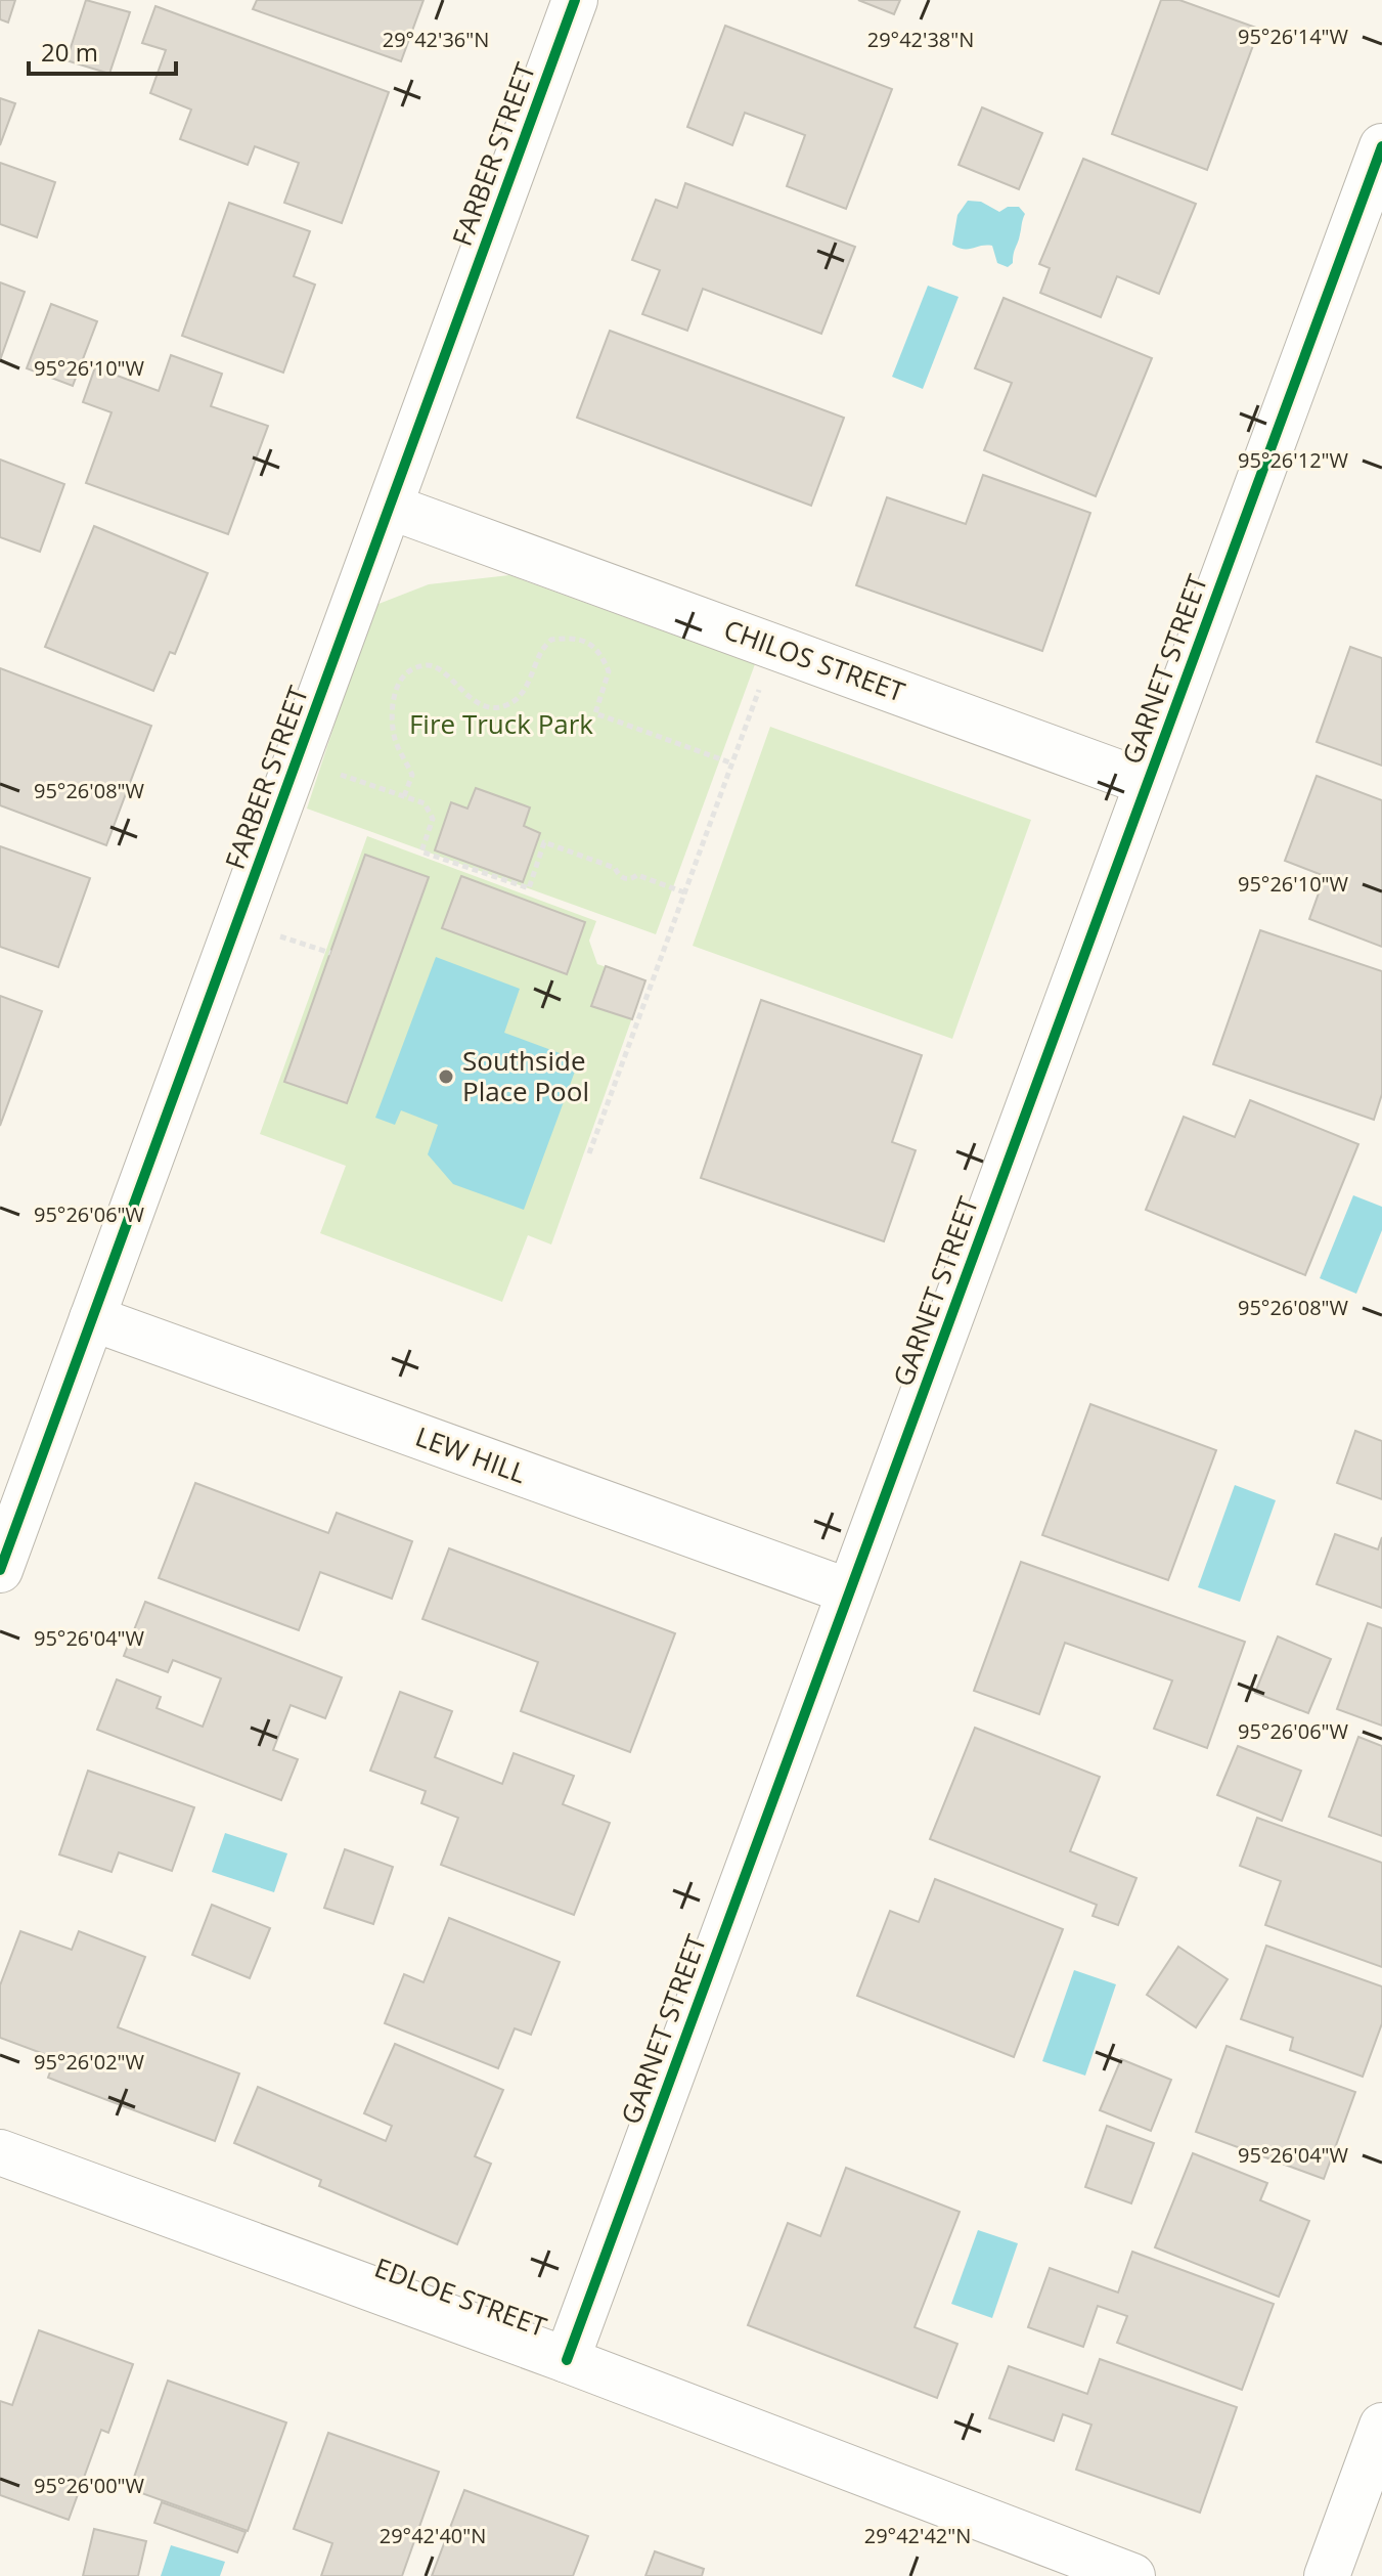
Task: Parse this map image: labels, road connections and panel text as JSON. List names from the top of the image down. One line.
{"streets":{"street":["FARBER STREET","CHILOS STREET","GARNET STREET","LEW HILL","EDLOE STREET"]},"crossings":[["FARBER STREET","CHILOS STREET"],["FARBER STREET","LEW HILL"],["CHILOS STREET","GARNET STREET"],["GARNET STREET","LEW HILL"],["GARNET STREET","EDLOE STREET"]],"parks":["Fire Truck Park"],"places":["Southside Place Pool"],"scale_bar":"20 m","coordinates":["95°26'14\"W","29°42'36\"N","29°42'38\"N","95°26'10\"W","95°26'12\"W","95°26'08\"W","95°26'06\"W","95°26'04\"W","95°26'02\"W","95°26'00\"W","29°42'40\"N","29°42'42\"N"]}
